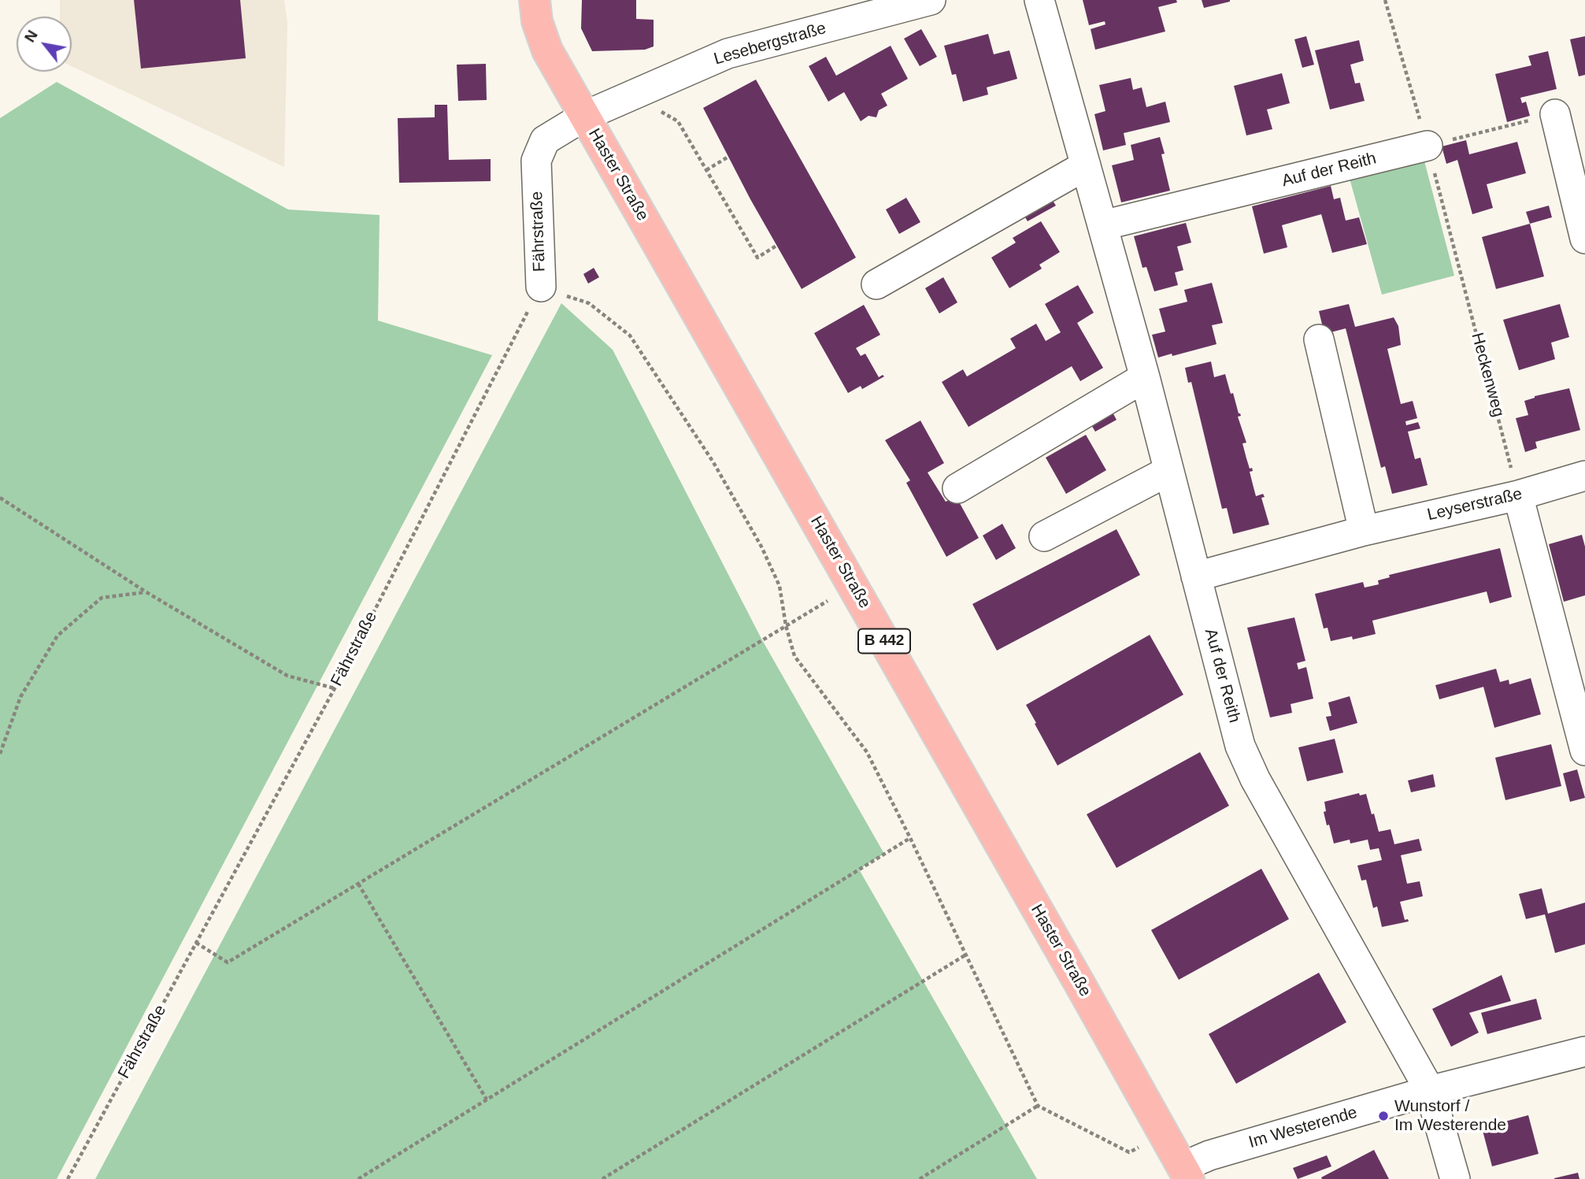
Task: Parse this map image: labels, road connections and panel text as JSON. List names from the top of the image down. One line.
{"streets":{"main road":["Haster Straße","B 442"],"street":["Lesebergstraße","Auf der Reith","Fährstraße","Leyserstraße","Im Westerende"],"path":["Heckenweg"]},"crossings":[["Lesebergstraße","Haster Straße"],["Lesebergstraße","Fährstraße"],["Auf der Reith","Heckenweg"],["Auf der Reith","Leyserstraße"],["Auf der Reith","Im Westerende"],["Haster Straße","Fährstraße"],["Haster Straße","Im Westerende"],["Heckenweg","Leyserstraße"]],"places":["Wunstorf / Im Westerende"],"north":"top left"}
